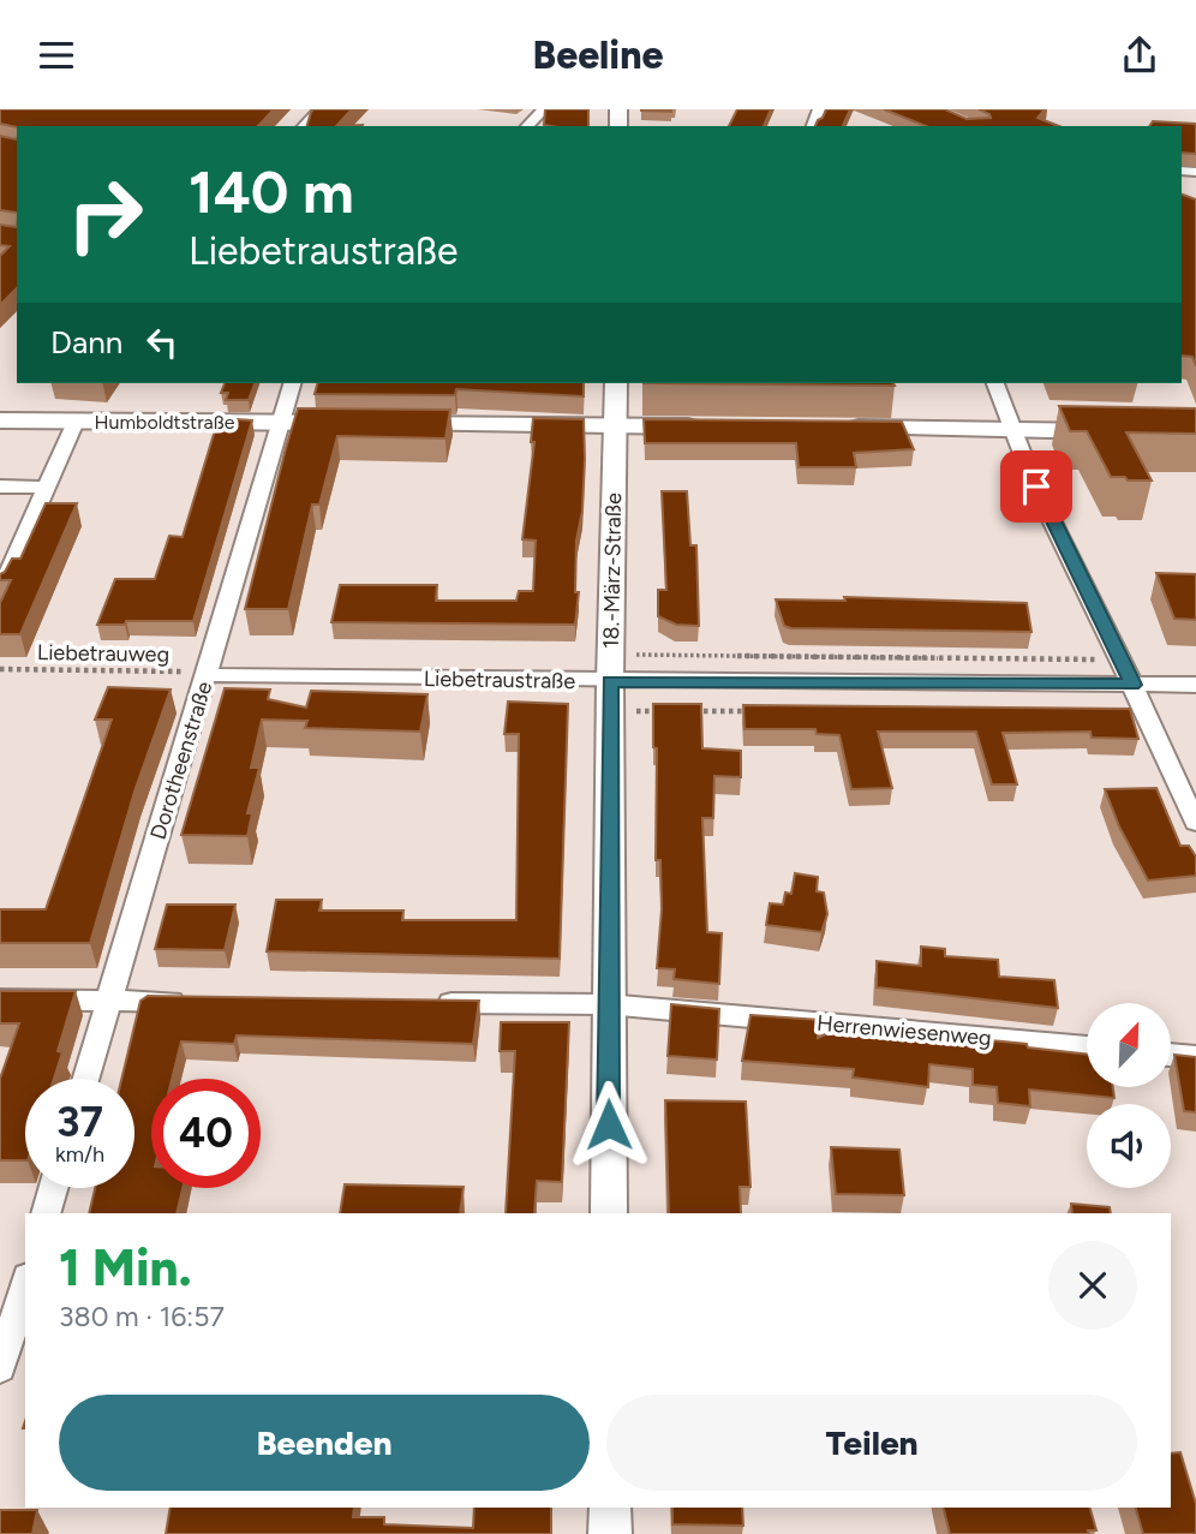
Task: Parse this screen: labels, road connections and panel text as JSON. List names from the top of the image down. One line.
{"streets":{"main road":["Humboldtstraße"],"street":["18.-März-Straße","Liebetraustraße","Dorotheenstraße","Herrenwiesenweg"],"path":["Liebetrauweg"]},"crossings":[["Humboldtstraße","18.-März-Straße"],["Humboldtstraße","Dorotheenstraße"],["18.-März-Straße","Liebetraustraße"],["18.-März-Straße","Herrenwiesenweg"],["Liebetrauweg","Liebetraustraße"],["Liebetrauweg","Dorotheenstraße"],["Liebetraustraße","Dorotheenstraße"]],"north":"top right","page":{"header":"Beeline","turn":["140 m","Liebetraustraße"],"then":"Dann","speed":"37 km/h","limit":"40","heading":["1 Min.","380 m · 16:57"],"buttons":["Beenden","Teilen"]}}
